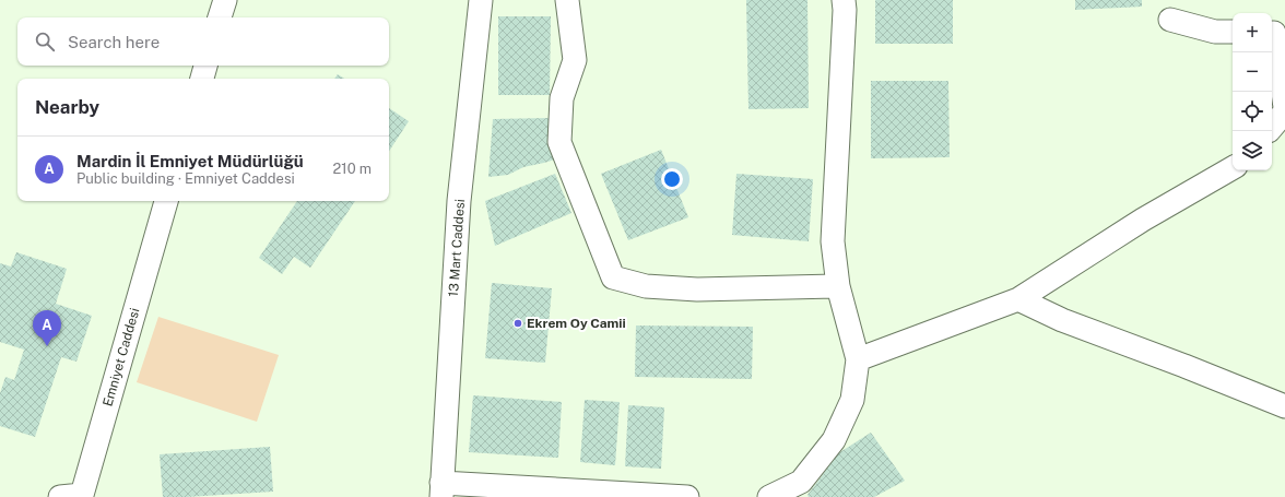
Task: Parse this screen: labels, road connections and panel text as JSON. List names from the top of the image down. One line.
{"streets":{"street":["13 Mart Caddesi","Emniyet Caddesi"]},"places":["Ekrem Oy Camii"],"page":{"map_buttons":["+","−"],"search":"Search here","heading":"Nearby","list":[{"mark":"A","name":"Mardin İl Emniyet Müdürlüğü","note":"Public building · Emniyet Caddesi","value":"210 m"}],"pins":"A"}}
